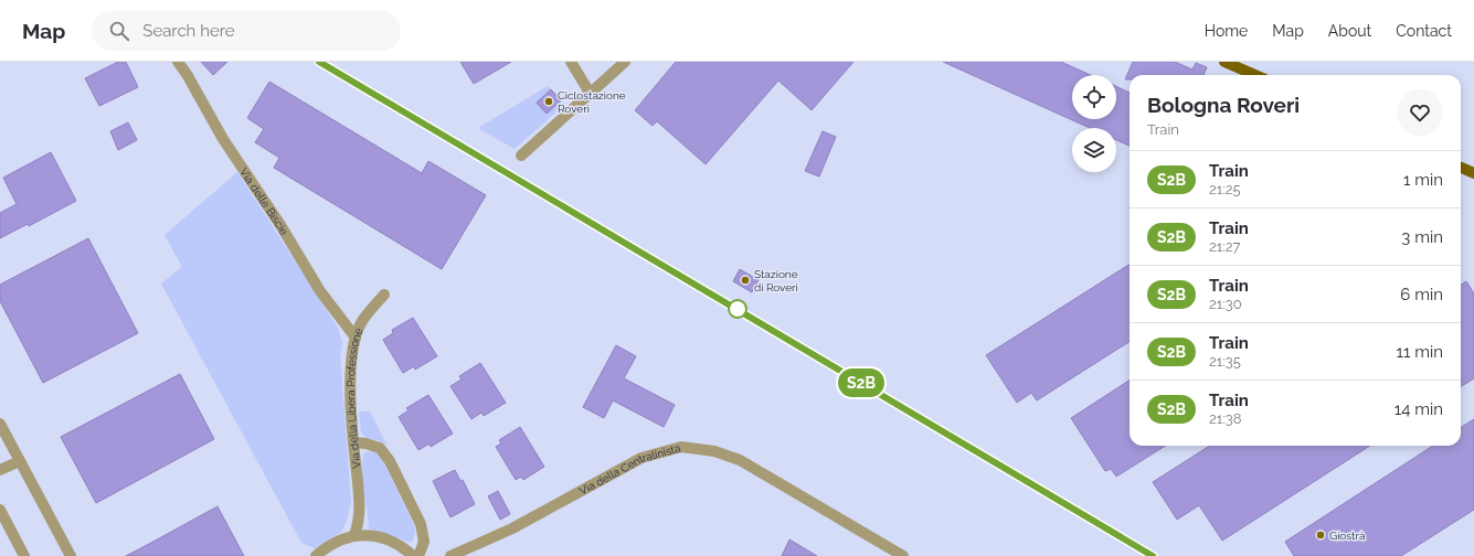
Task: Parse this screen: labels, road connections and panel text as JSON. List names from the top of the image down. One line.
{"streets":{"street":["Via delle Biscie","Via della Libera Professione","Via della Centralinista"]},"crossings":[["Via delle Biscie","Via della Libera Professione"]],"places":["Ciclostazione Roveri","Stazione di Roveri","Giostrà"],"page":{"header":"Map","search":"Search here","nav":["Home","Map","About","Contact"],"on_map":"S2B","heading":["Bologna Roveri","Train"],"list":[{"mark":"S2B","name":"Train","note":"21:25","value":"1 min"},{"mark":"S2B","name":"Train","note":"21:27","value":"3 min"},{"mark":"S2B","name":"Train","note":"21:30","value":"6 min"},{"mark":"S2B","name":"Train","note":"21:35","value":"11 min"},{"mark":"S2B","name":"Train","note":"21:38","value":"14 min"}]}}
